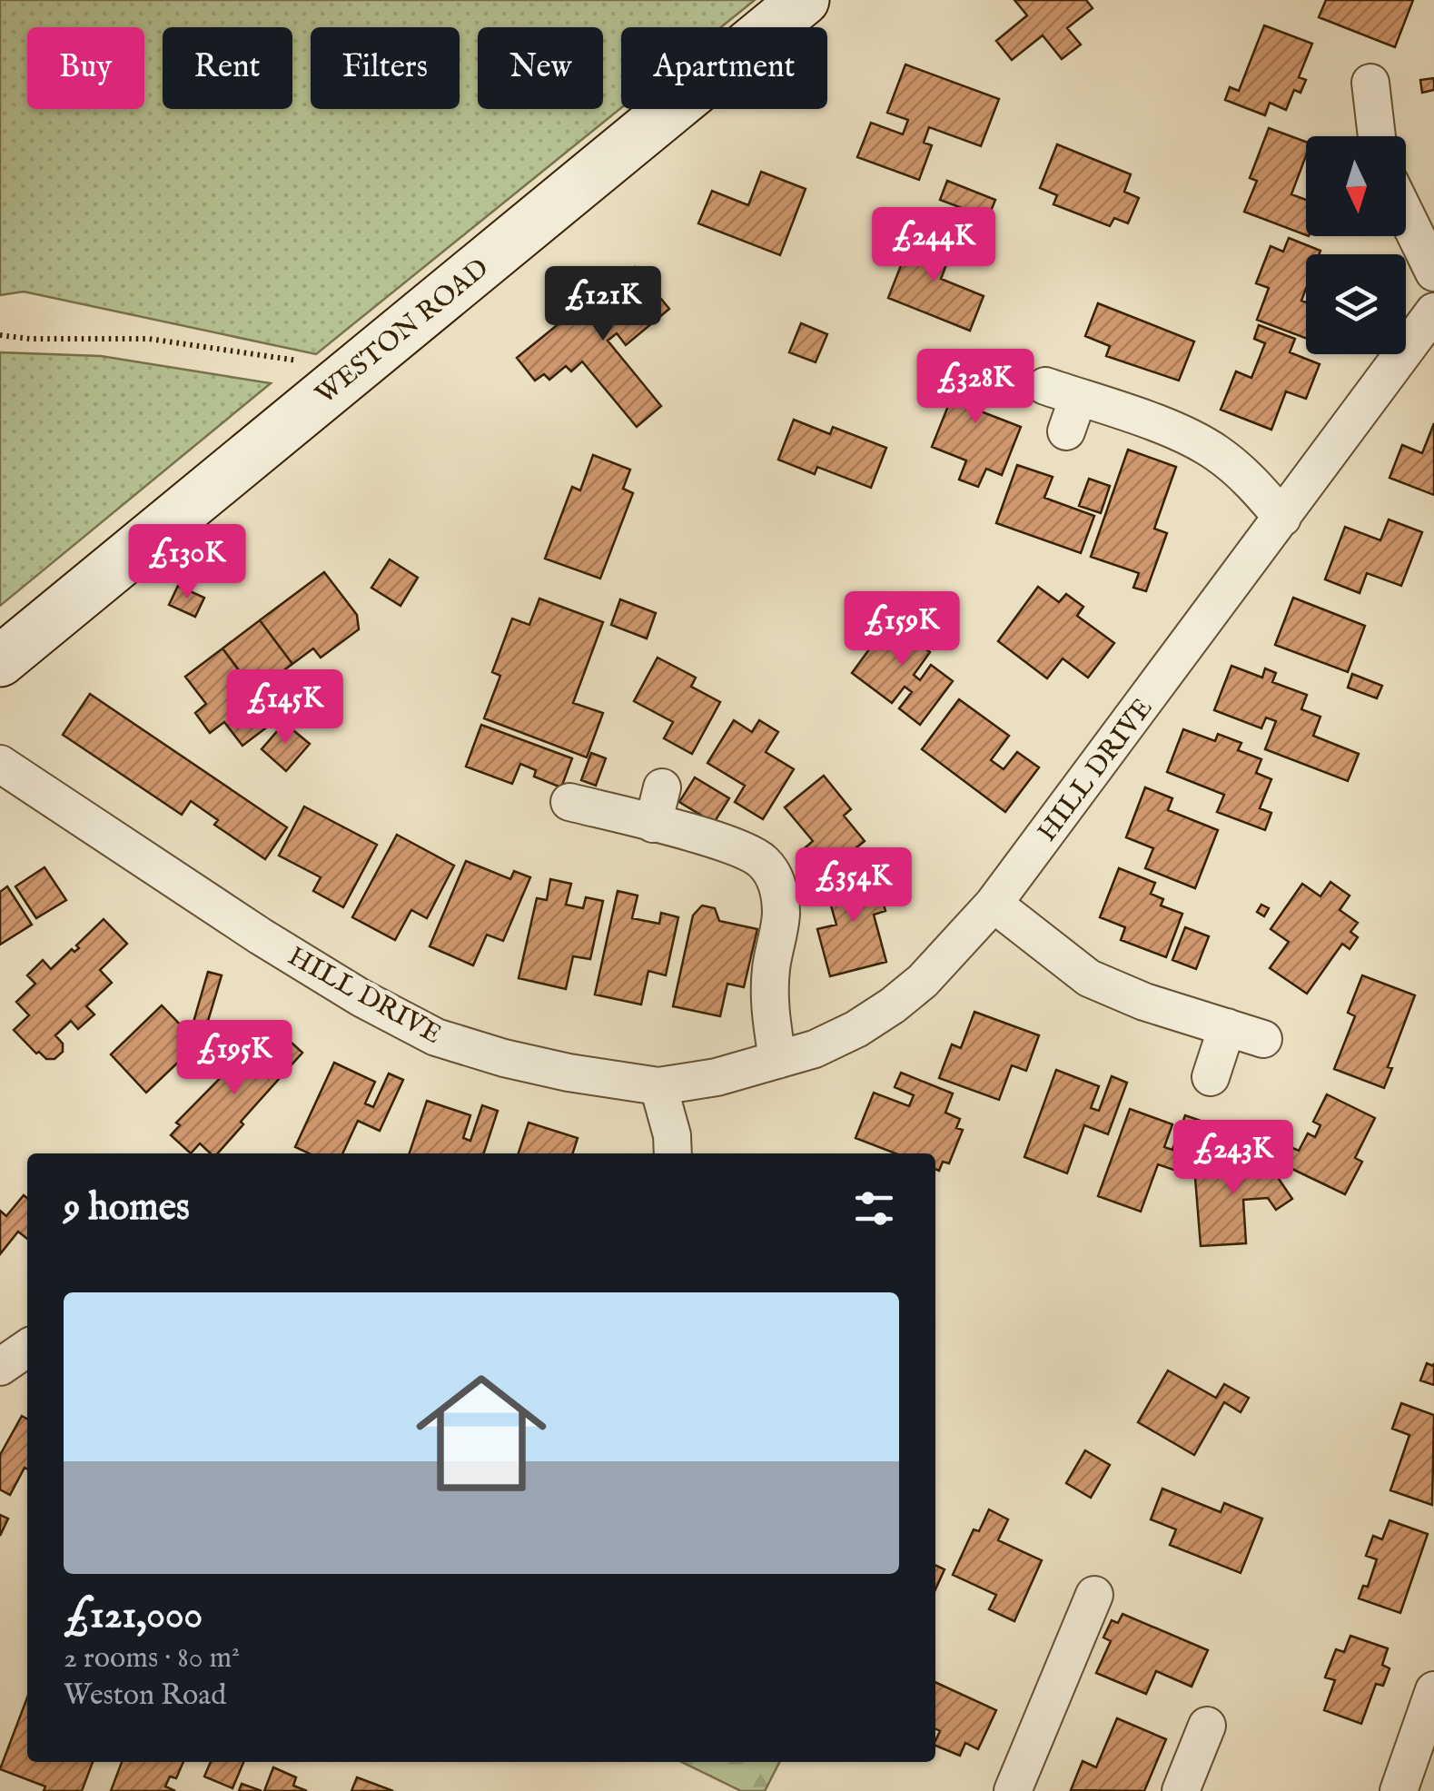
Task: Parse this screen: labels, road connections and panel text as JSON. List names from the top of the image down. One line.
{"streets":{"main road":["WESTON ROAD"],"street":["HILL DRIVE"]},"north":"bottom","page":{"chip":["Buy","Rent","Filters","New","Apartment"],"price":["£244K","£121K","£328K","£130K","£159K","£145K","£354K","£195K","£243K"],"heading":"9 homes","list":[{"name":"£121,000","note":"2 rooms · 80 m² · Weston Road"}]}}
